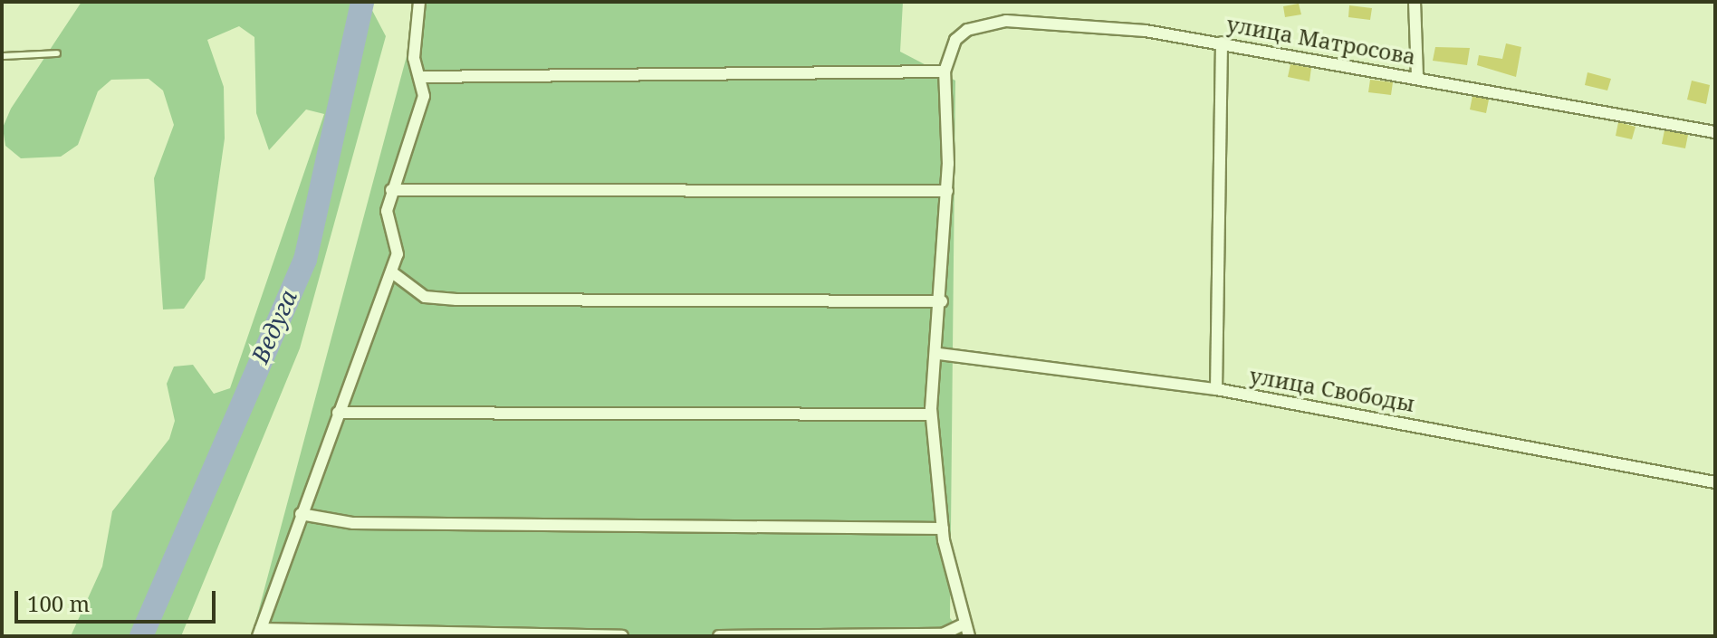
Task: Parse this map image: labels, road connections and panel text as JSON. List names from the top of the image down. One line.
{"streets":{"street":["улица Матросова","улица Свободы"]},"water":["Ведуга"],"scale_bar":"100 m"}
